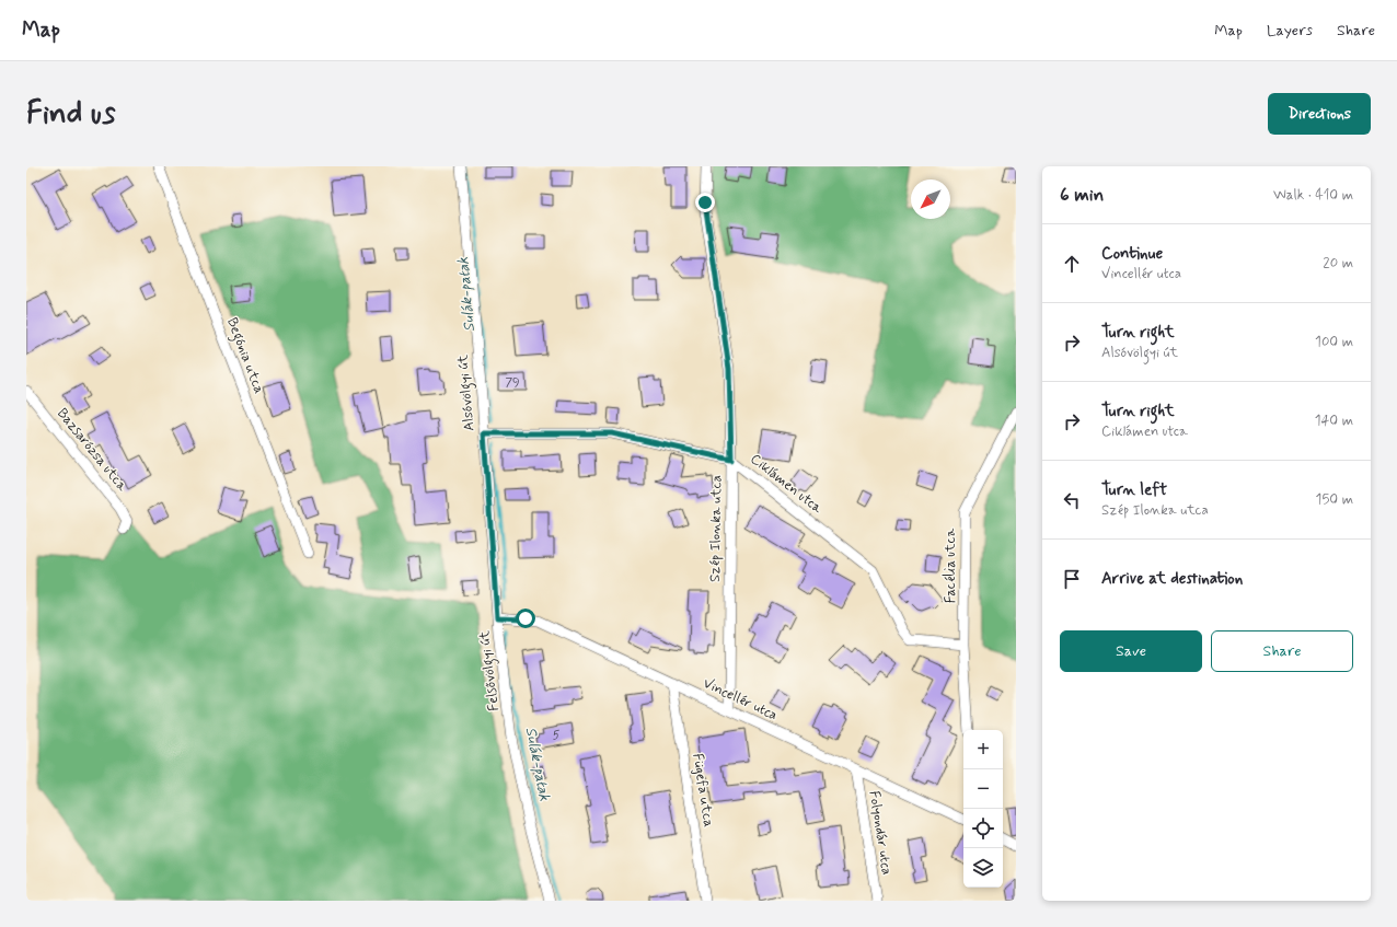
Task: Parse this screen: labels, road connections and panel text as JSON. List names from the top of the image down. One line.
{"streets":{"street":["Begónia utca","Alsóvölgyi út","Bazsarózsa utca","Ciklámen utca","Szép Ilonka utca","Facélia utca","Felsővölgyi út","Vincellér utca","Fügefa utca","Folyondár utca"]},"crossings":[["Alsóvölgyi út","Ciklámen utca"],["Alsóvölgyi út","Felsővölgyi út"],["Alsóvölgyi út","Vincellér utca"],["Ciklámen utca","Szép Ilonka utca"],["Ciklámen utca","Facélia utca"],["Szép Ilonka utca","Vincellér utca"],["Felsővölgyi út","Vincellér utca"],["Vincellér utca","Fügefa utca"],["Vincellér utca","Folyondár utca"]],"water":["Sulák-patak"],"house_numbers":["79","5"],"north":"bottom left","page":{"header":"Map","nav":["Map","Layers","Share"],"buttons":["Directions",["Save","Share"]],"title":"Find us","heading":["6 min","Walk · 410 m"],"list":[["Continue","Vincellér utca","20 m"],["Turn right","Alsóvölgyi út","100 m"],["Turn right","Ciklámen utca","140 m"],["Turn left","Szép Ilonka utca","150 m"],"Arrive at destination"],"map_buttons":["+","−"]}}
